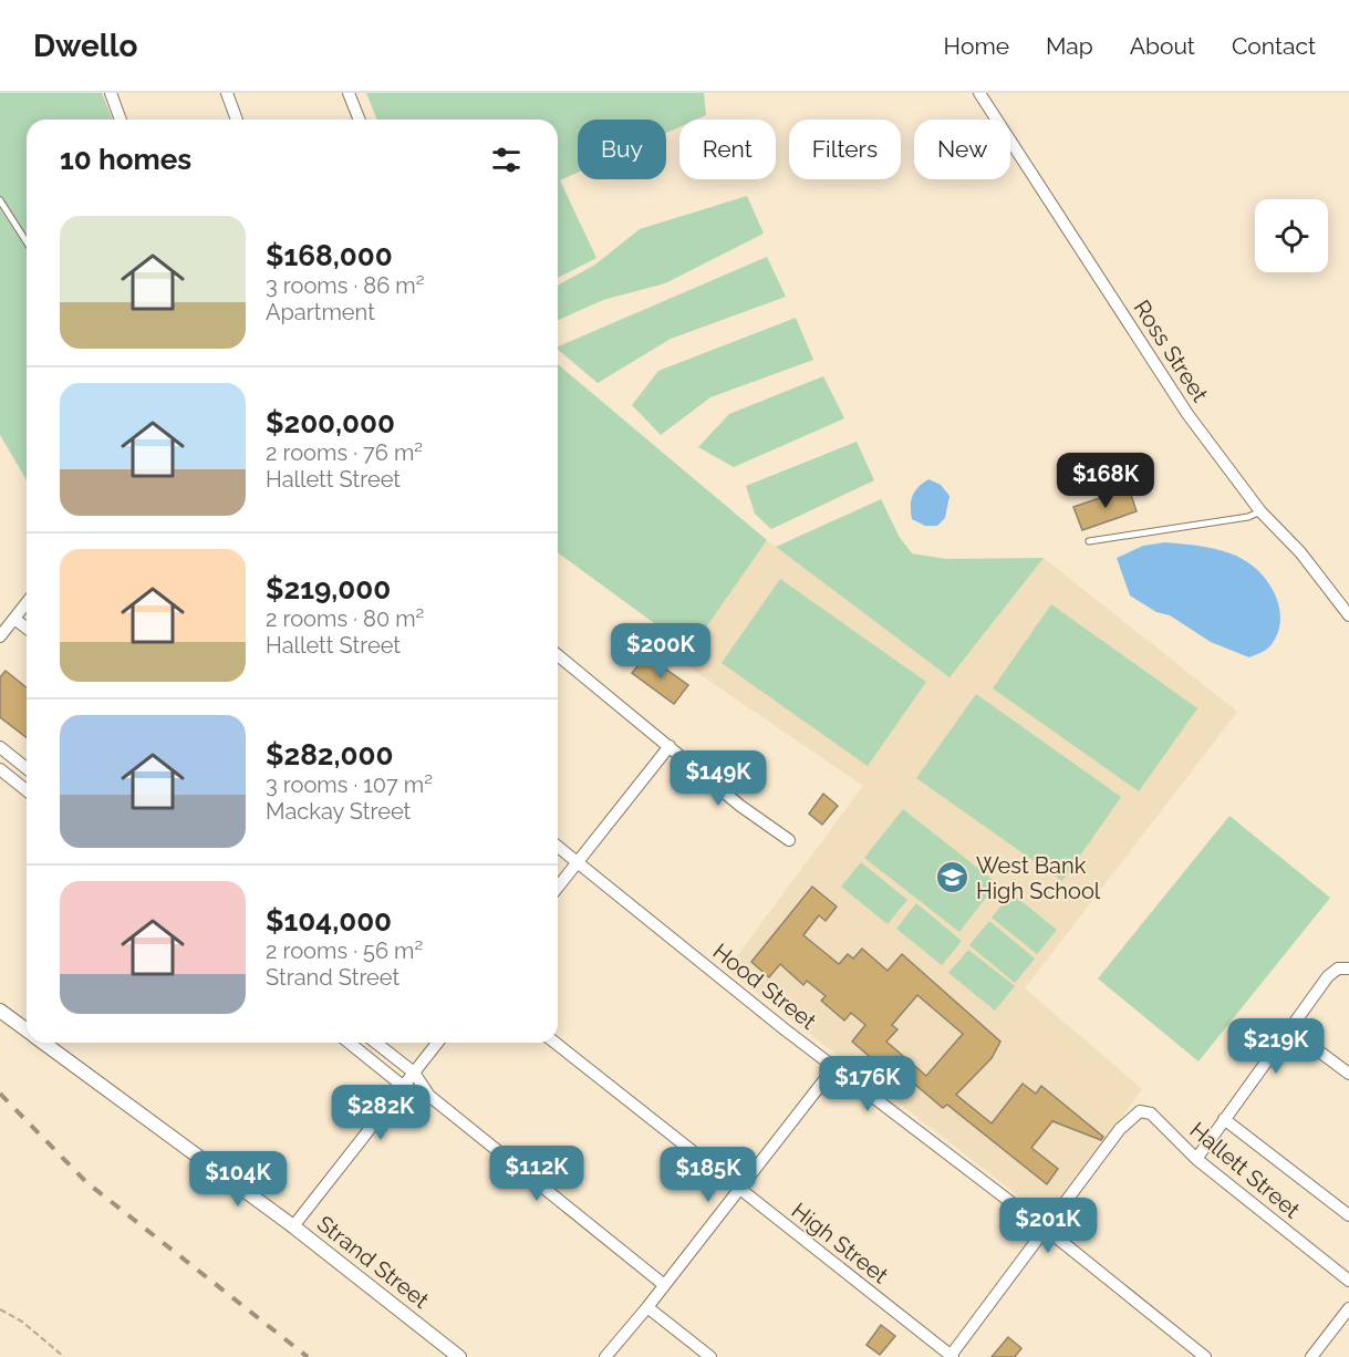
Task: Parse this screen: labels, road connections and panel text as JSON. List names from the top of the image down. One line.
{"streets":{"street":["Ross Street","Hood Street","Hallett Street","High Street","Strand Street"]},"crossings":[["Hood Street","Hallett Street"]],"places":{"school or university":["West Bank High School"]},"page":{"header":"Dwello","nav":["Home","Map","About","Contact"],"chip":["Buy","Rent","Filters","New"],"heading":"10 homes","list":[{"name":"$168,000","note":"3 rooms · 86 m² · Apartment"},{"name":"$200,000","note":"2 rooms · 76 m² · Hallett Street"},{"name":"$219,000","note":"2 rooms · 80 m² · Hallett Street"},{"name":"$282,000","note":"3 rooms · 107 m² · Mackay Street"},{"name":"$104,000","note":"2 rooms · 56 m² · Strand Street"}],"price":["$168K","$200K","$149K","$219K","$176K","$282K","$112K","$185K","$104K","$201K"]}}
